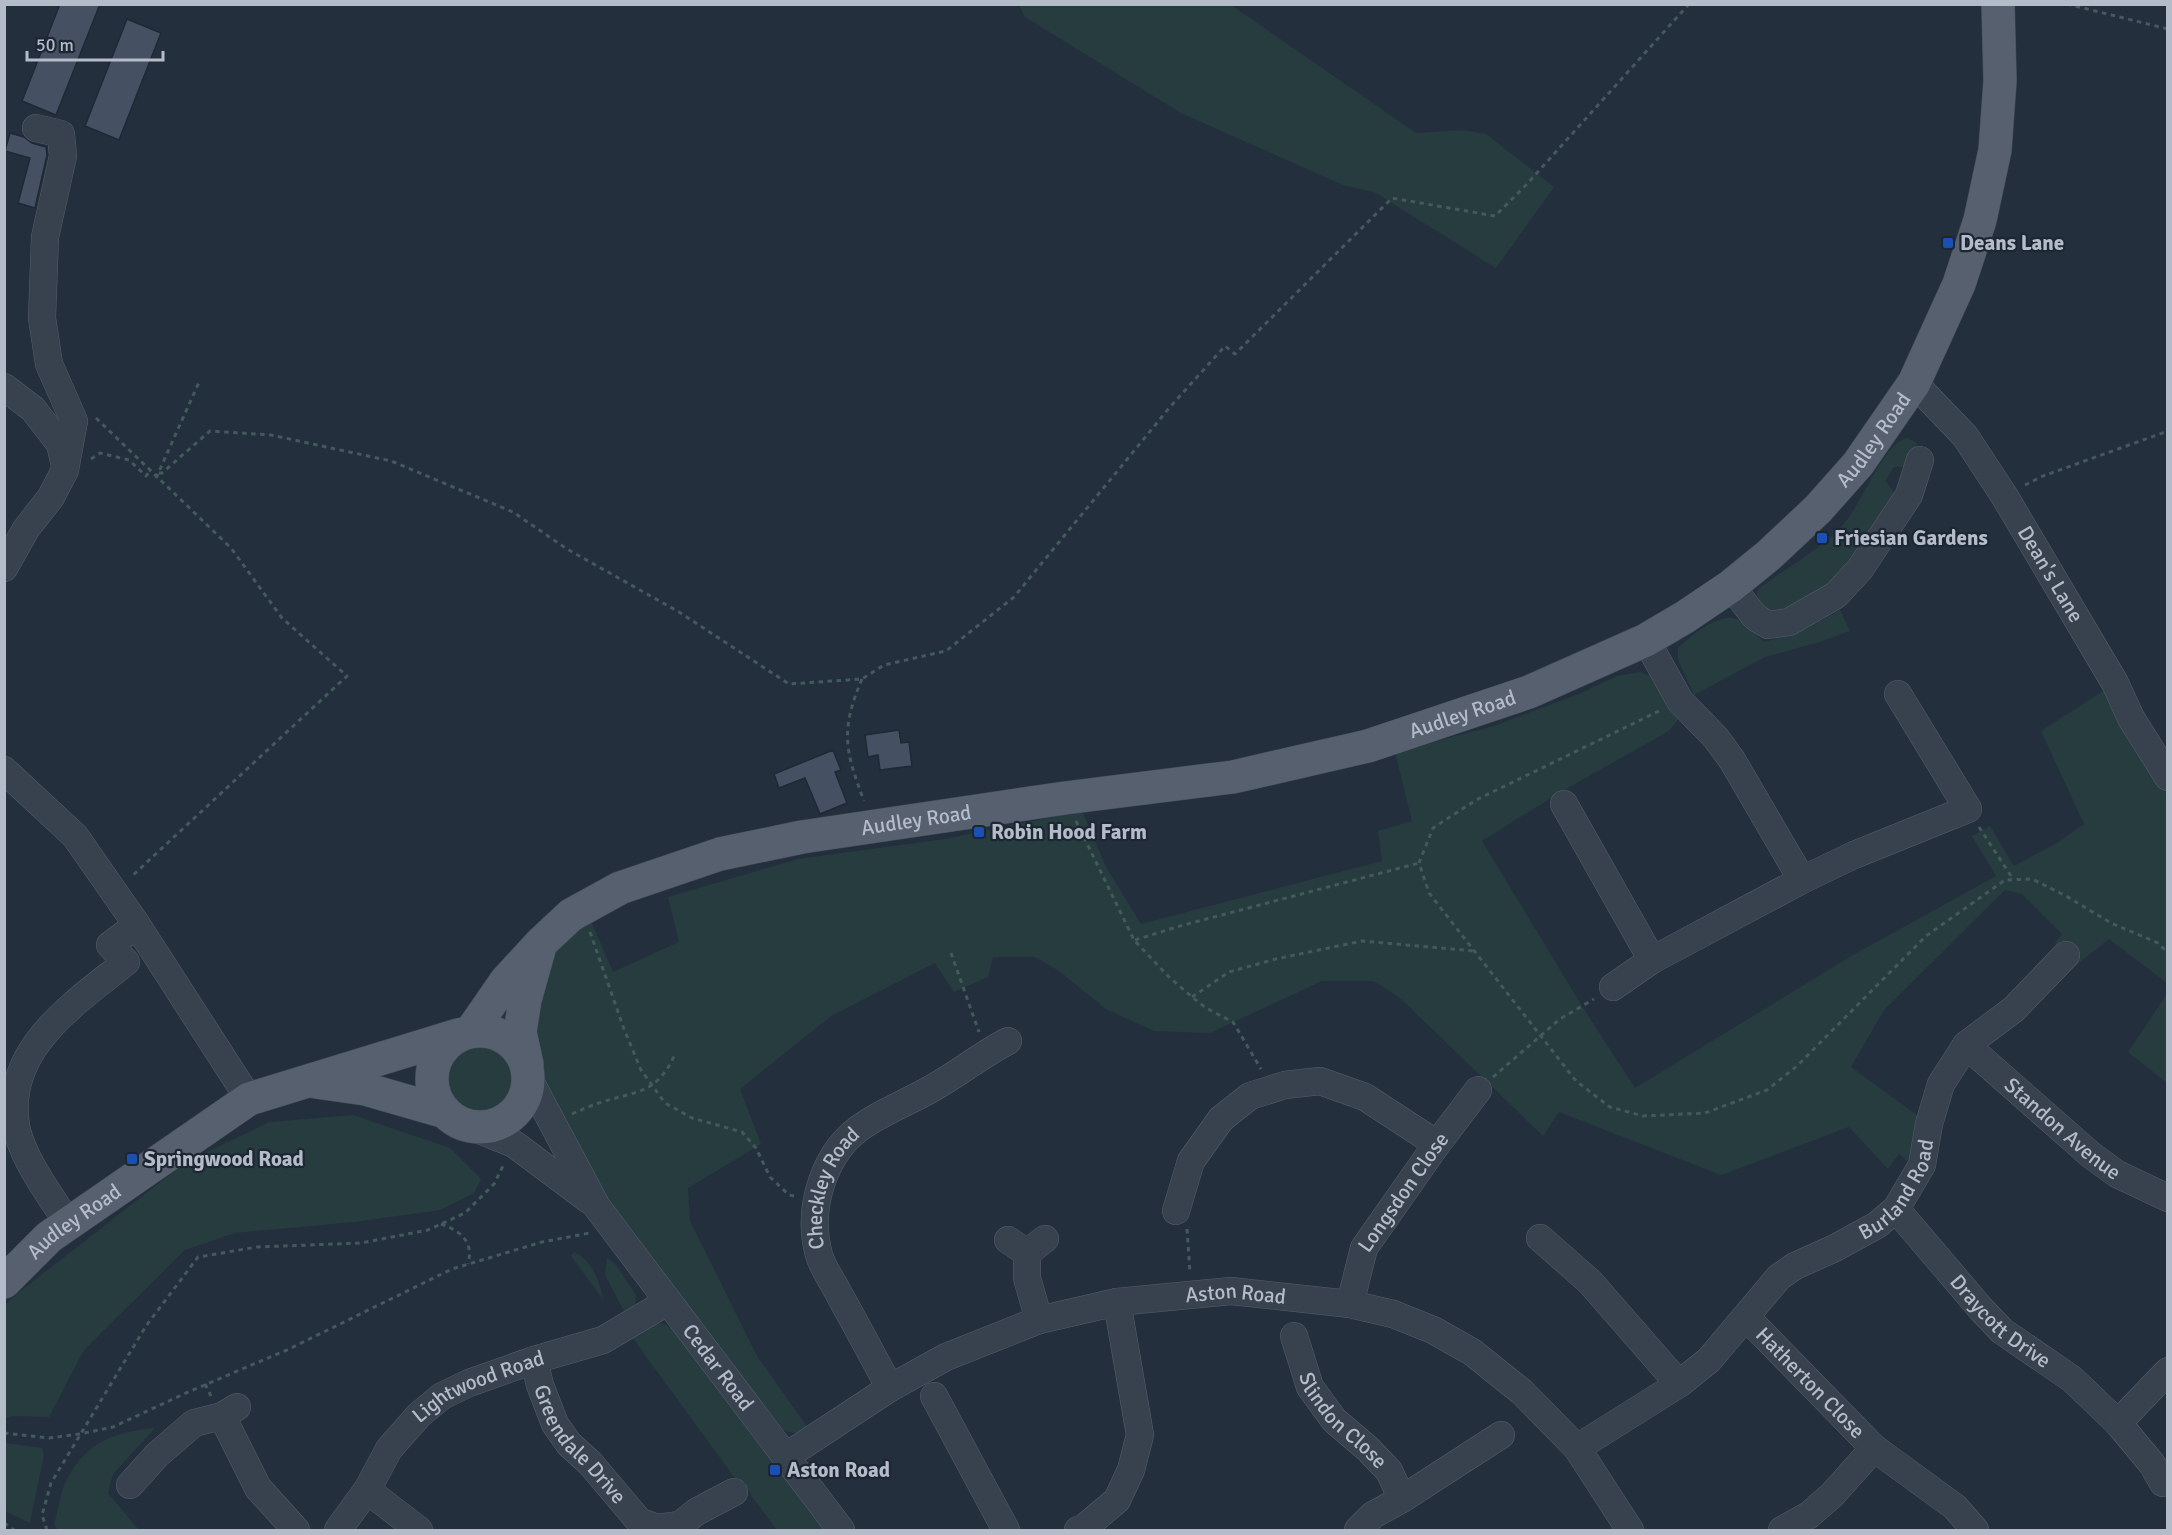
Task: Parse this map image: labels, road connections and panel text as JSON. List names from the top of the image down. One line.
{"streets":{"main road":["Audley Road"],"street":["Dean's Lane","Standon Avenue","Burland Road","Checkley Road","Longsdon Close","Aston Road","Draycott Drive","Cedar Road","Hatherton Close","Lightwood Road","Slindon Close","Greendale Drive"]},"crossings":[["Audley Road","Dean's Lane"],["Standon Avenue","Burland Road"],["Burland Road","Aston Road"],["Burland Road","Draycott Drive"],["Burland Road","Hatherton Close"],["Checkley Road","Aston Road"],["Longsdon Close","Aston Road"],["Aston Road","Cedar Road"],["Cedar Road","Lightwood Road"],["Lightwood Road","Greendale Drive"]],"places":{"transit":["Deans Lane","Friesian Gardens","Robin Hood Farm","Springwood Road","Aston Road"]},"scale_bar":"50 m"}
